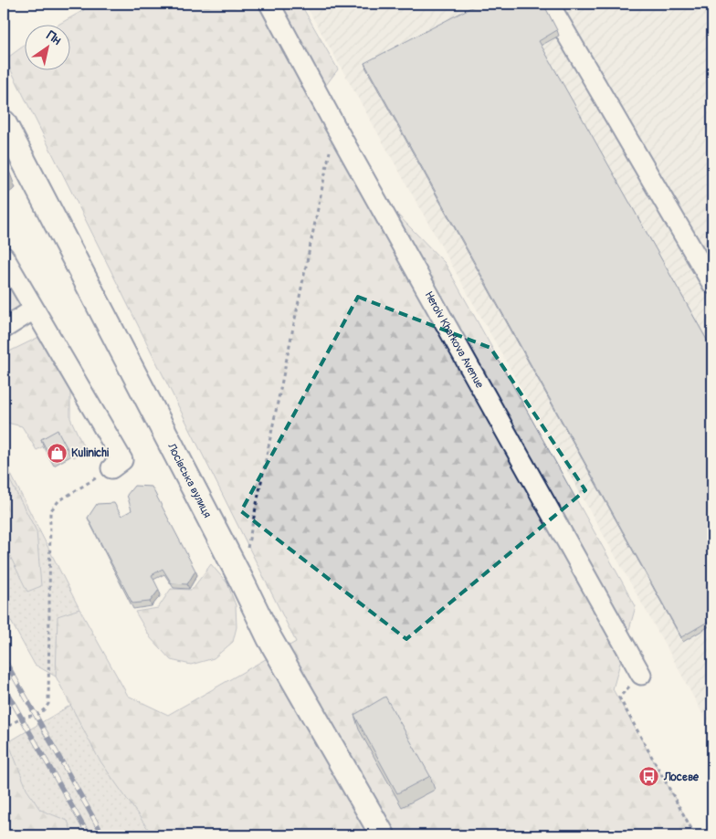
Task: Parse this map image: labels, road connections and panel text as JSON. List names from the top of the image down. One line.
{"streets":{"main road":["Лосівська вулиця"],"street":["Heroiv Kharkova Avenue"]},"places":{"shop":["Kulinichi"],"bus stop":["Лосєве"]},"north":"top right"}
